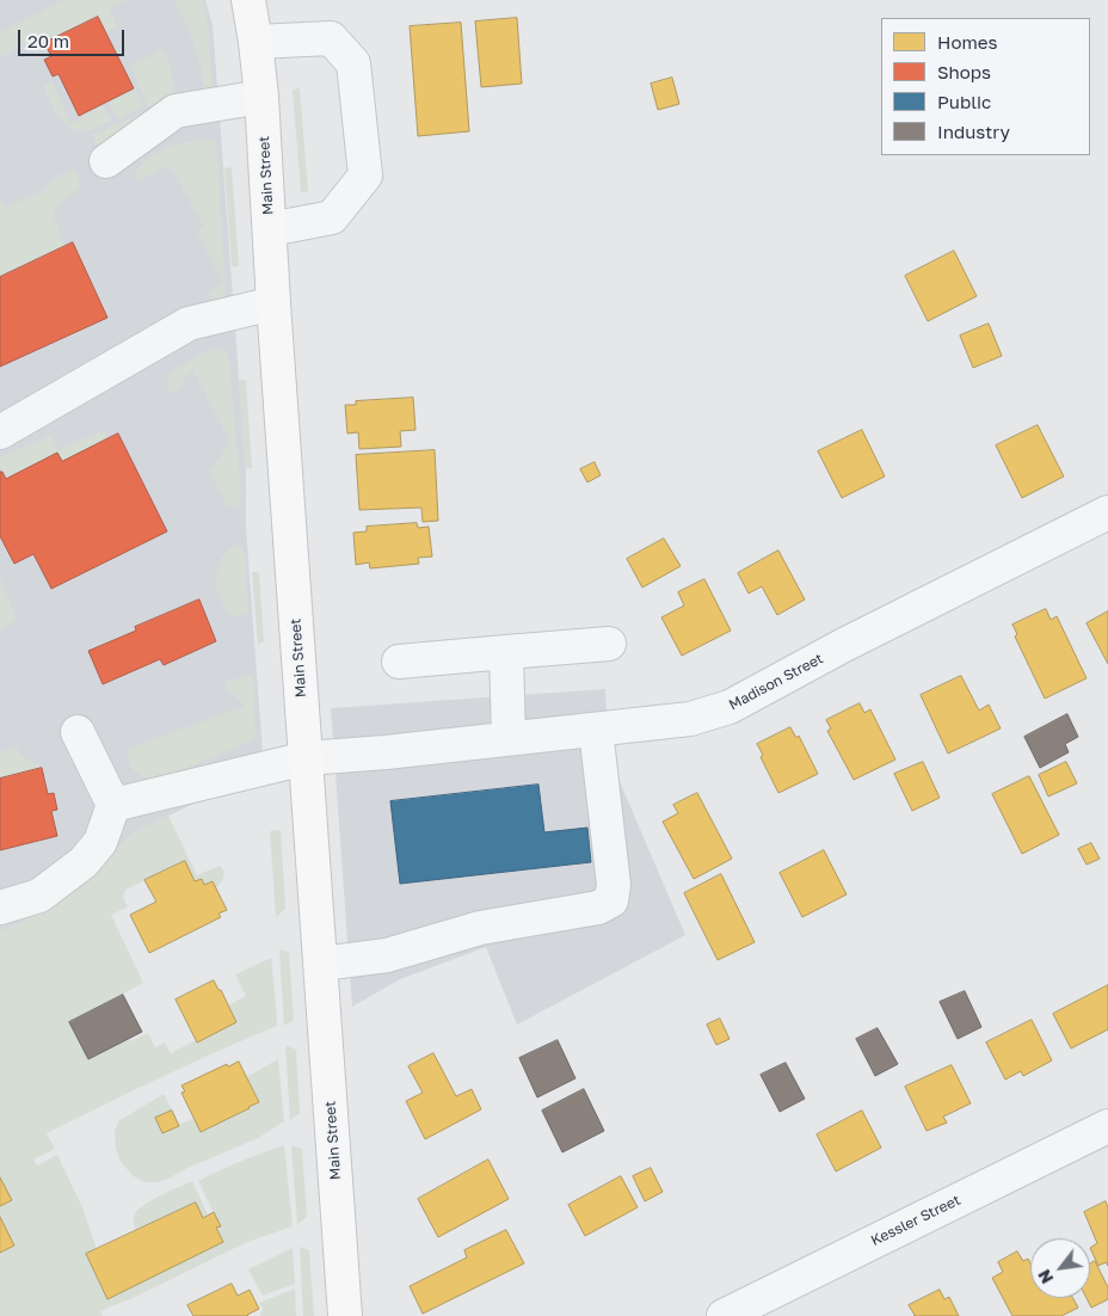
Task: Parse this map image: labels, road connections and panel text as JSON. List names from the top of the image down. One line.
{"streets":{"main road":["Main Street"],"street":["Madison Street","Kessler Street"]},"crossings":[["Main Street","Madison Street"]],"legend":["Homes","Shops","Public","Industry"],"scale_bar":"20 m","north":"bottom left"}
